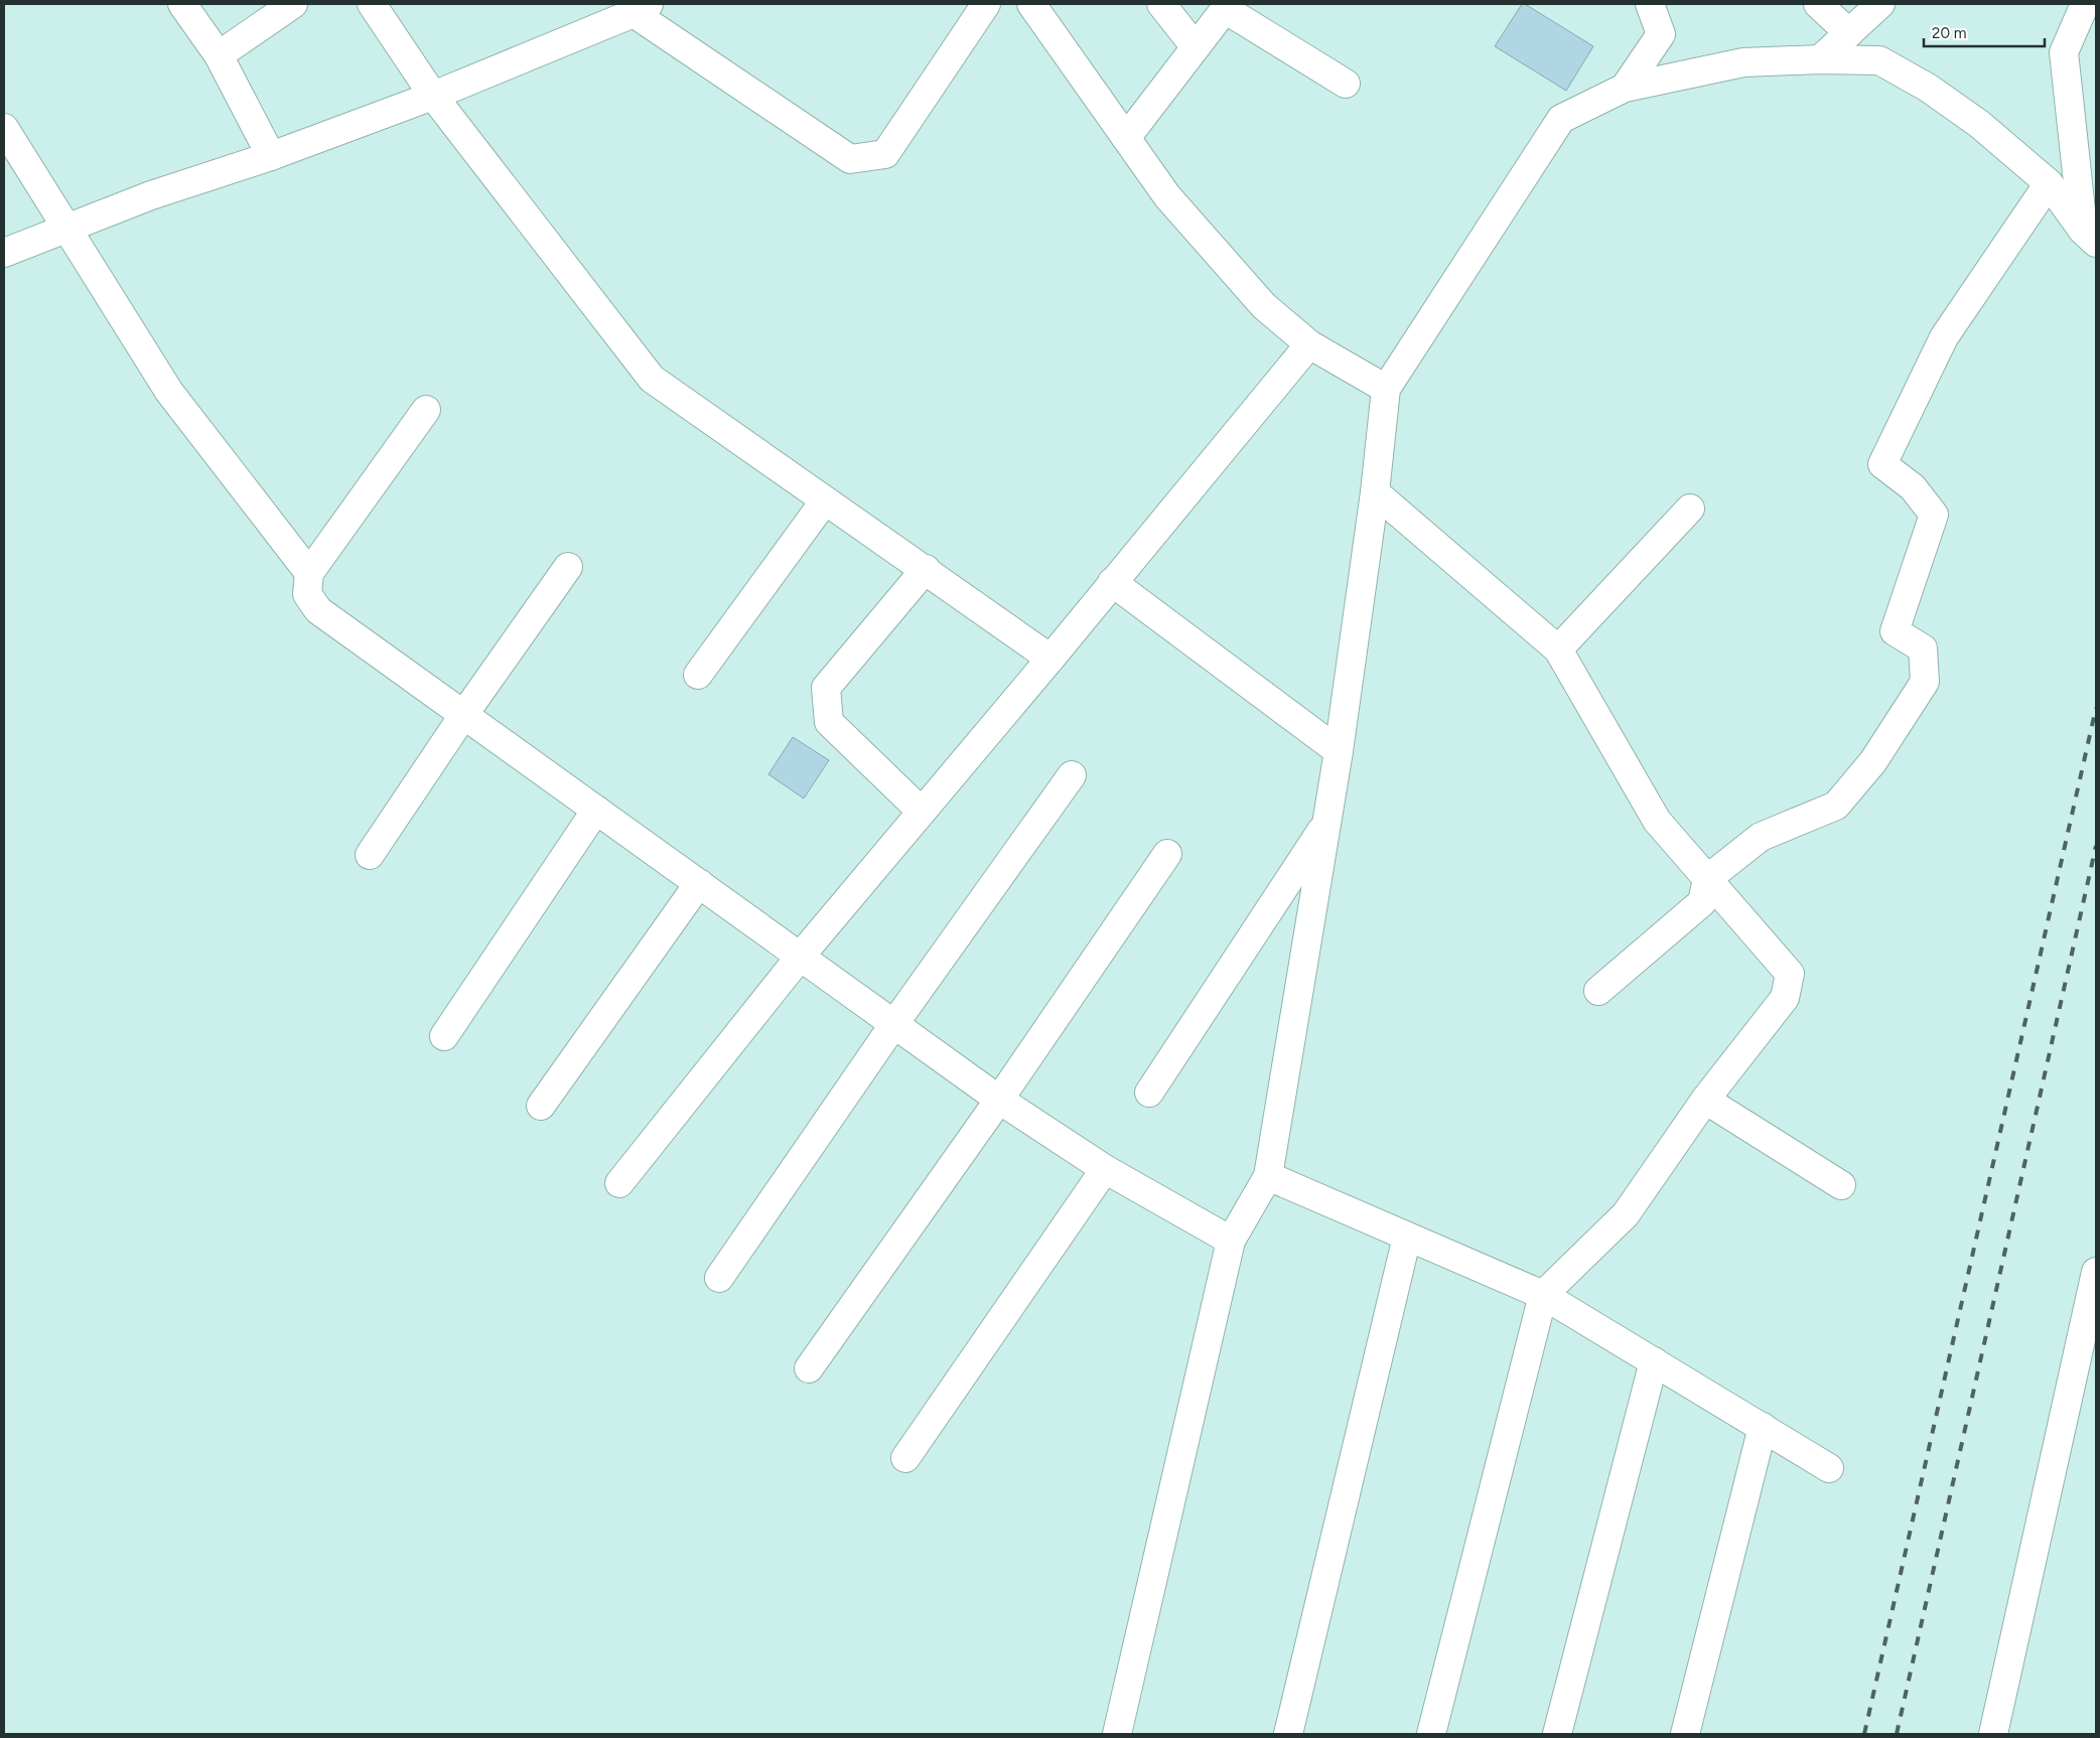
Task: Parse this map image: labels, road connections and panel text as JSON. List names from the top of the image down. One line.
{"scale_bar":"20 m"}
